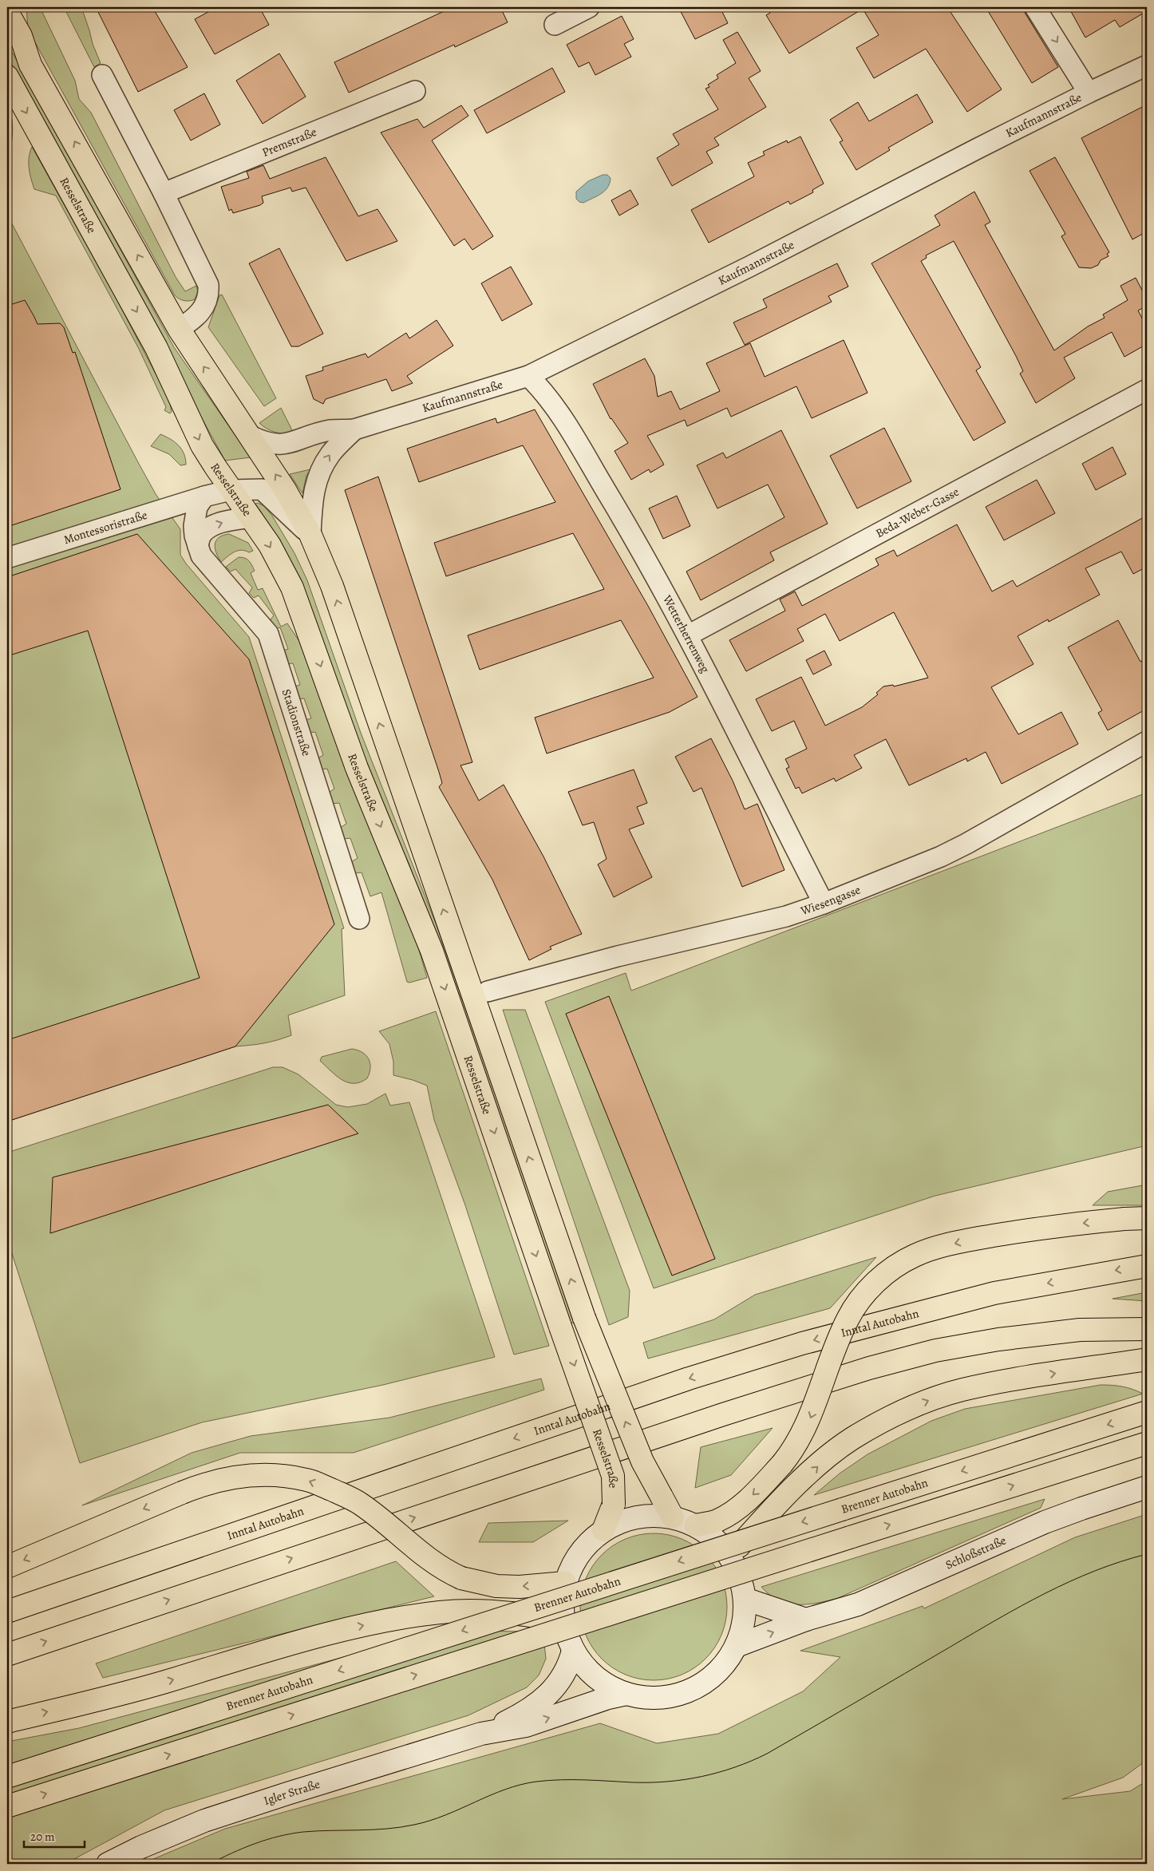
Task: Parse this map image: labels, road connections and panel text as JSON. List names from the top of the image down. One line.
{"streets":{"main road":["Resselstraße","Inntal Autobahn","Brenner Autobahn","Schloßstraße","Igler Straße"],"street":["Kaufmannstraße","Premstraße","Beda-Weber-Gasse","Montessoristraße","Wetterherrenweg","Stadionstraße","Wiesengasse"]},"crossings":[["Kaufmannstraße","Wetterherrenweg"],["Beda-Weber-Gasse","Wetterherrenweg"],["Montessoristraße","Stadionstraße"],["Wetterherrenweg","Wiesengasse"]],"scale_bar":"20 m"}
